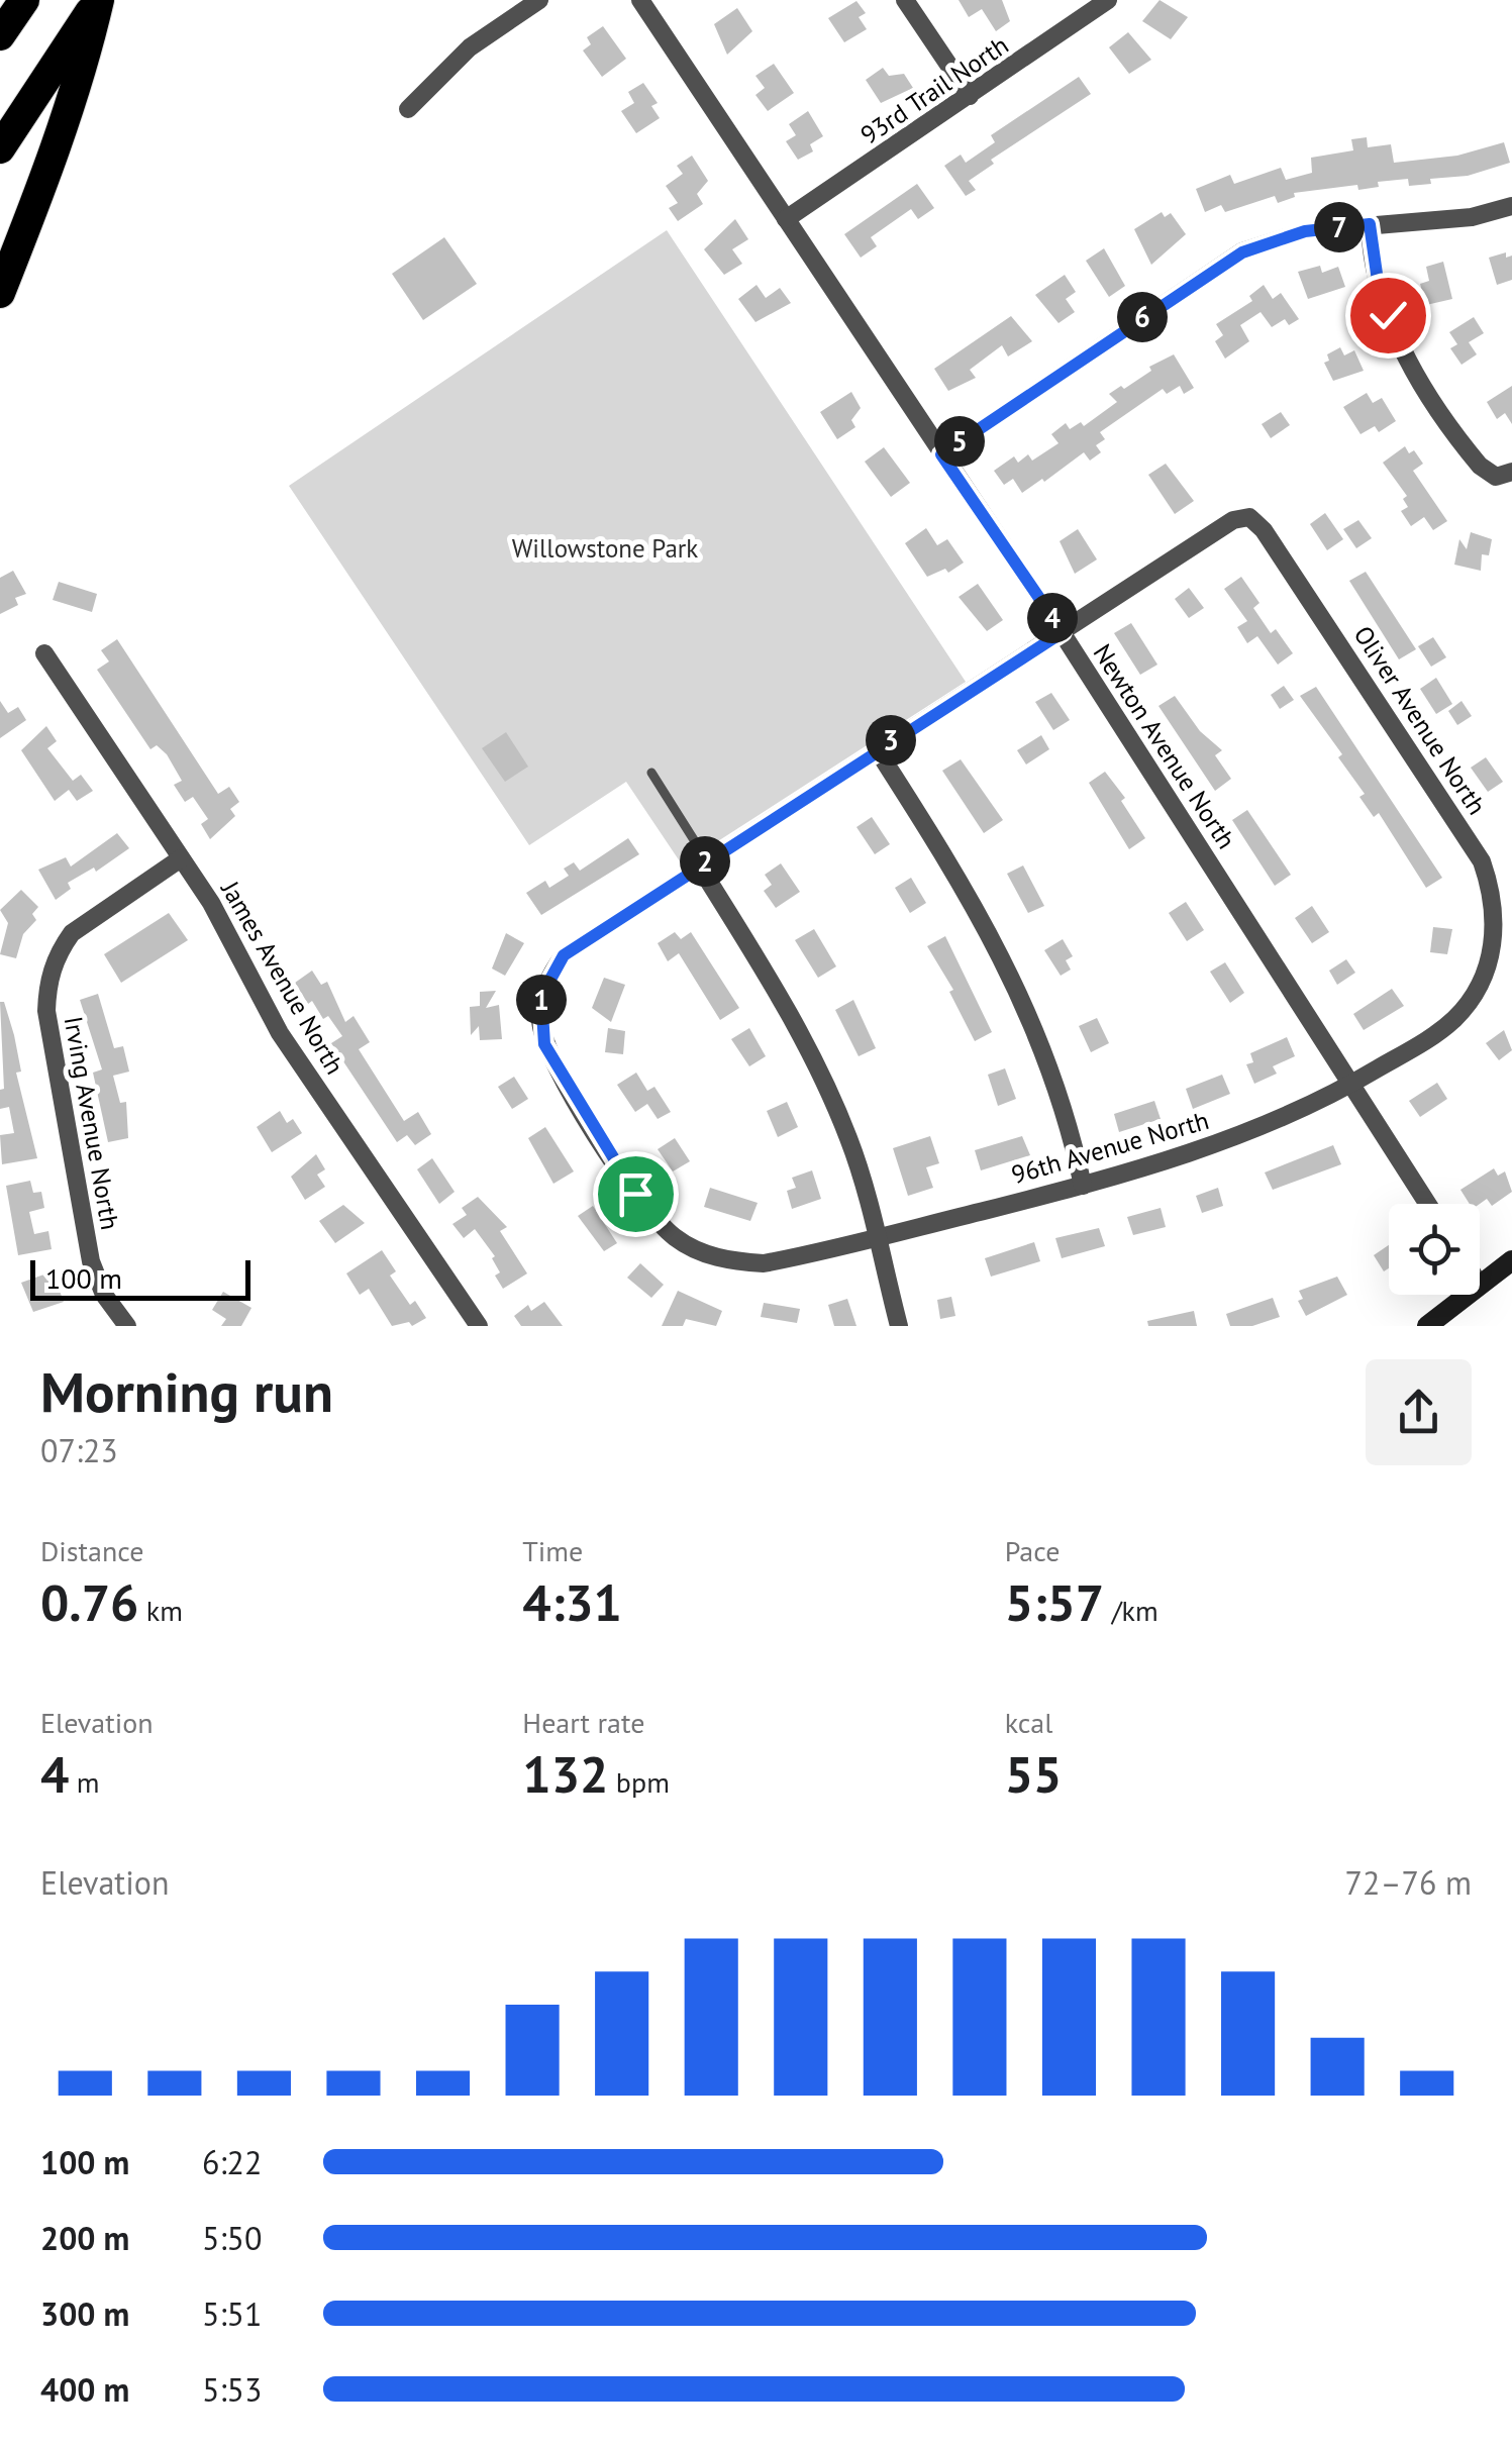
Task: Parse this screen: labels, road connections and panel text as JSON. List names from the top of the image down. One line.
{"streets":{"street":["93rd Trail North","Oliver Avenue North","Newton Avenue North","James Avenue North","Irving Avenue North","96th Avenue North"]},"crossings":[["93rd Trail North","Newton Avenue North"],["Oliver Avenue North","Newton Avenue North"],["Oliver Avenue North","96th Avenue North"],["Newton Avenue North","96th Avenue North"],["James Avenue North","Irving Avenue North"]],"parks":["Willowstone Park"],"scale_bar":"100 m","page":{"pins":["7","6","5","4","3","2","1"],"scale":"100 m","heading":["Morning run","07:23"],"stats":[["Distance","0.76 km"],["Time","4:31"],["Pace","5:57 /km"],["Elevation","4 m"],["Heart rate","132 bpm"],["kcal","55"]],"chart":["Elevation","72–76 m"],"list":[{"name":"100 m","note":"6:22"},{"name":"200 m","note":"5:50"},{"name":"300 m","note":"5:51"},{"name":"400 m","note":"5:53"}]}}
